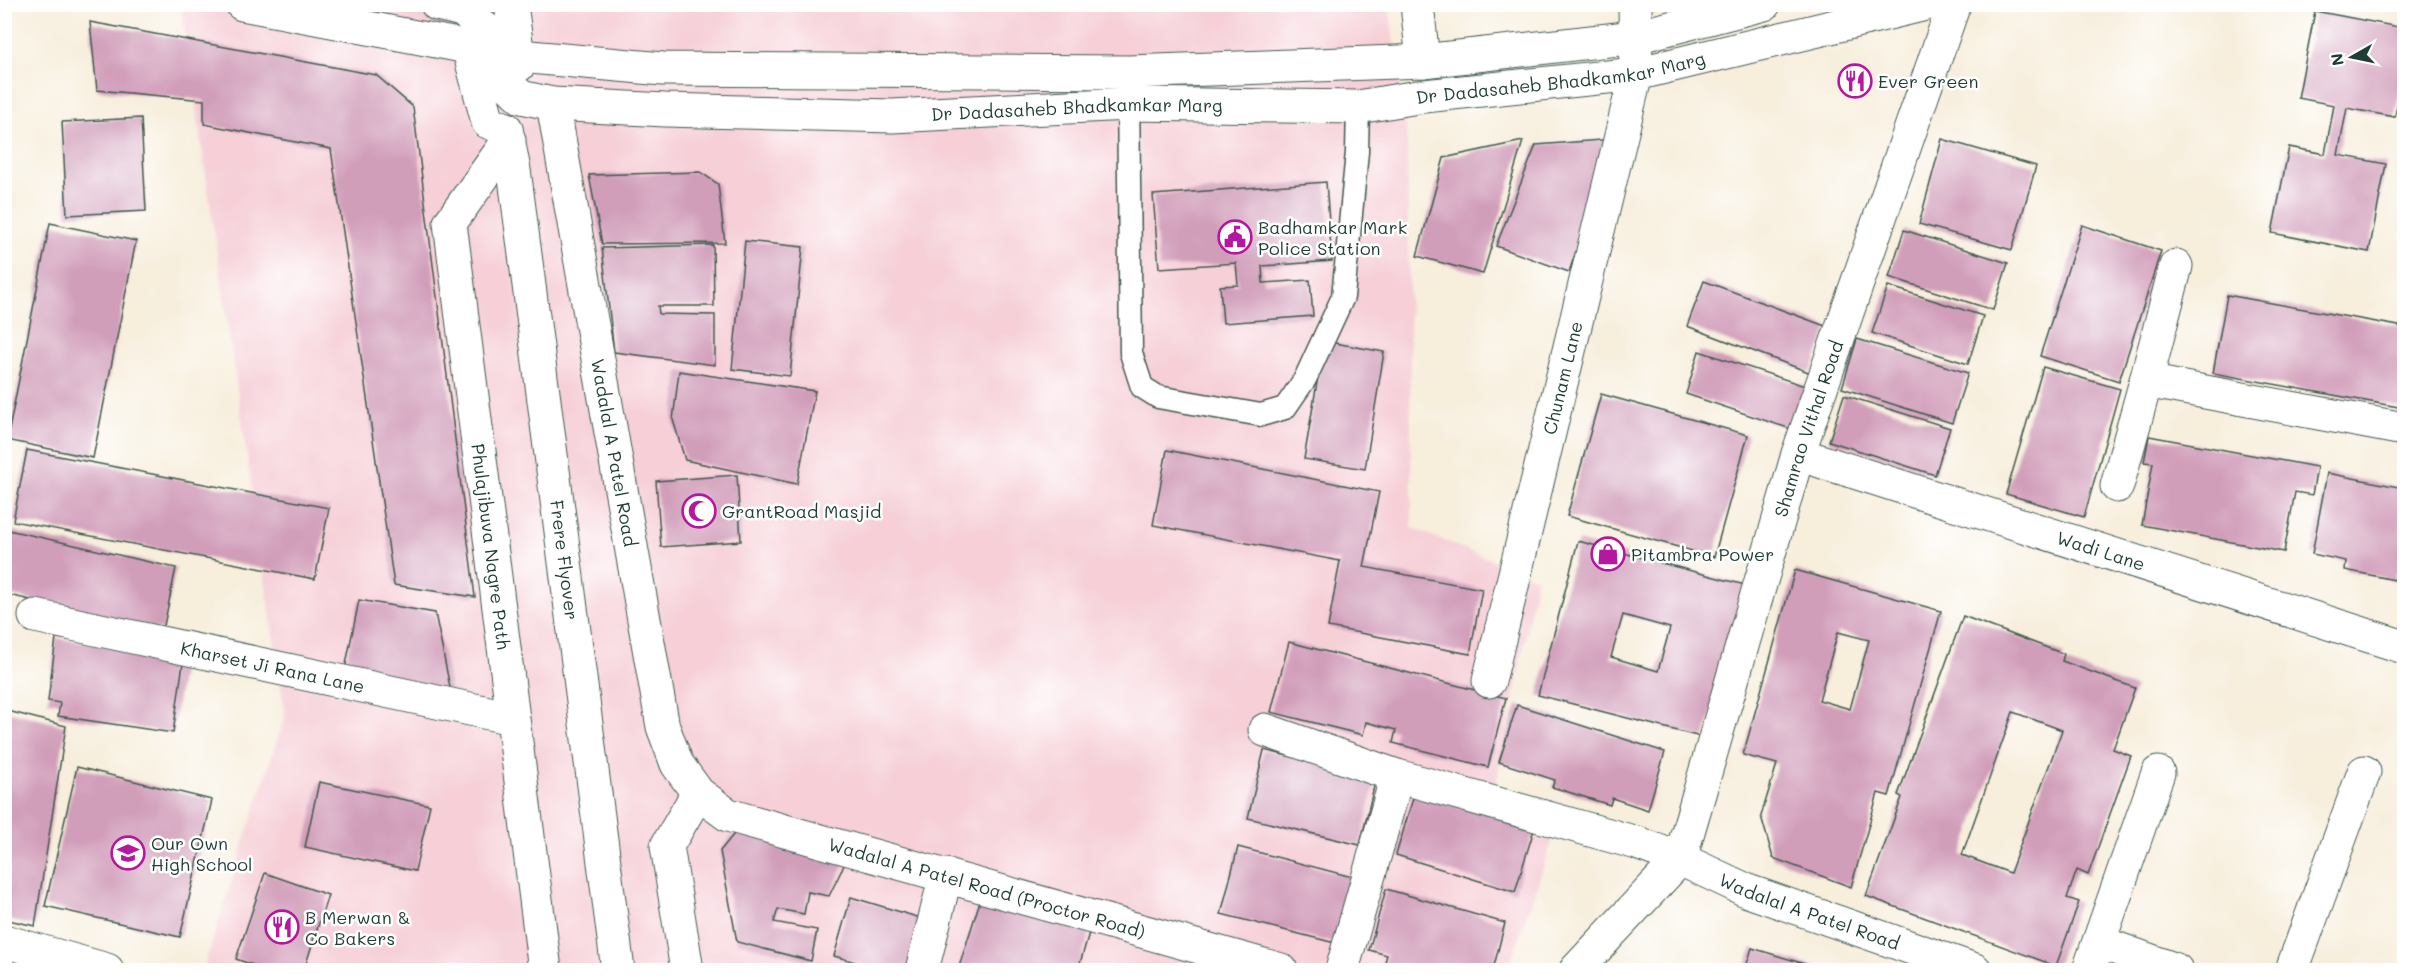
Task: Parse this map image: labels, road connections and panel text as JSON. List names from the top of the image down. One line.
{"streets":{"street":["Dr Dadasaheb Bhadkamkar Marg","Chunam Lane","Shamrao Vithal Road","Wadalal A Patel Road","Phulajibuva Nagre Path","Wadi Lane","Frere Flyover","Kharset Ji Rana Lane","Wadalal A Patel Road (Proctor Road)"]},"crossings":[["Dr Dadasaheb Bhadkamkar Marg","Chunam Lane"],["Dr Dadasaheb Bhadkamkar Marg","Wadalal A Patel Road"],["Dr Dadasaheb Bhadkamkar Marg","Phulajibuva Nagre Path"],["Shamrao Vithal Road","Wadalal A Patel Road"],["Shamrao Vithal Road","Wadi Lane"],["Wadalal A Patel Road","Wadalal A Patel Road (Proctor Road)"],["Phulajibuva Nagre Path","Frere Flyover"],["Phulajibuva Nagre Path","Kharset Ji Rana Lane"]],"places":{"restaurant":["Ever Green","B Merwan & Co Bakers"],"public building":["Badhamkar Mark Police Station"],"mosque":["GrantRoad Masjid"],"shop":["Pitambra Power"],"school or university":["Our Own High School"]},"north":"left"}
